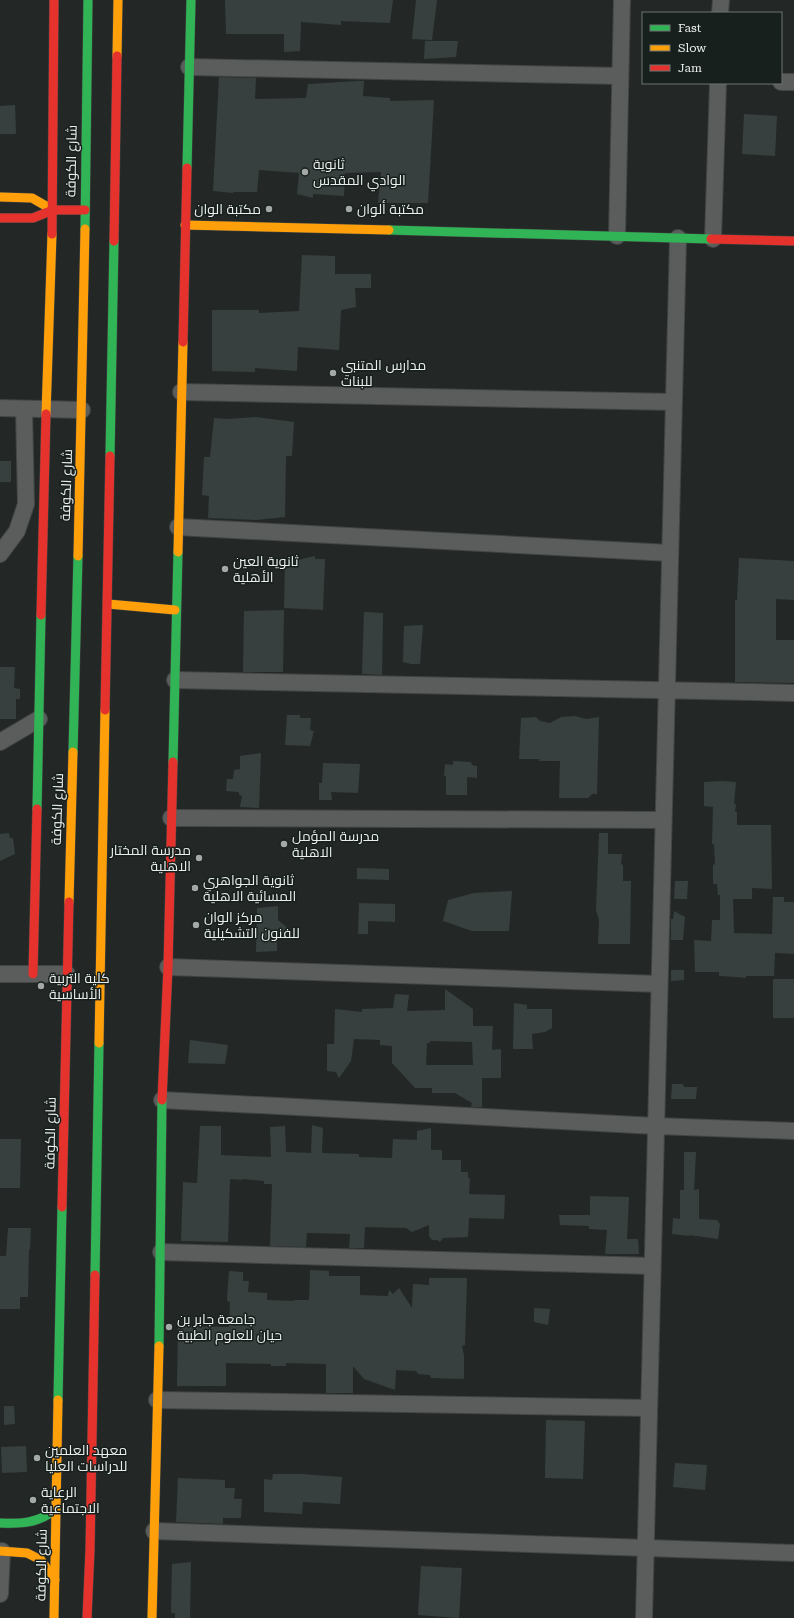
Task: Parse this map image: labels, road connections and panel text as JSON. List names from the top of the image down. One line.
{"streets":{"main road":["شارع الكوفة"]},"places":["ثانوية الوادي المقدس","مكتبة الوان","مكتبة ألوان","مدارس المتنبي للبنات","ثانوية العين الأهلية","مدرسة المؤمل الاهلية","مدرسة المختار الاهلية","ثانوية الجواهري المسائية الاهلية","مركز الوان للفنون التشكيلية","كلية التربية الأساسية","جامعة جابر بن حيان للعلوم الطبية","معهد العلمين للدراسات العليا","الرعاية الاجتماعية"],"legend":["Fast","Slow","Jam"]}
